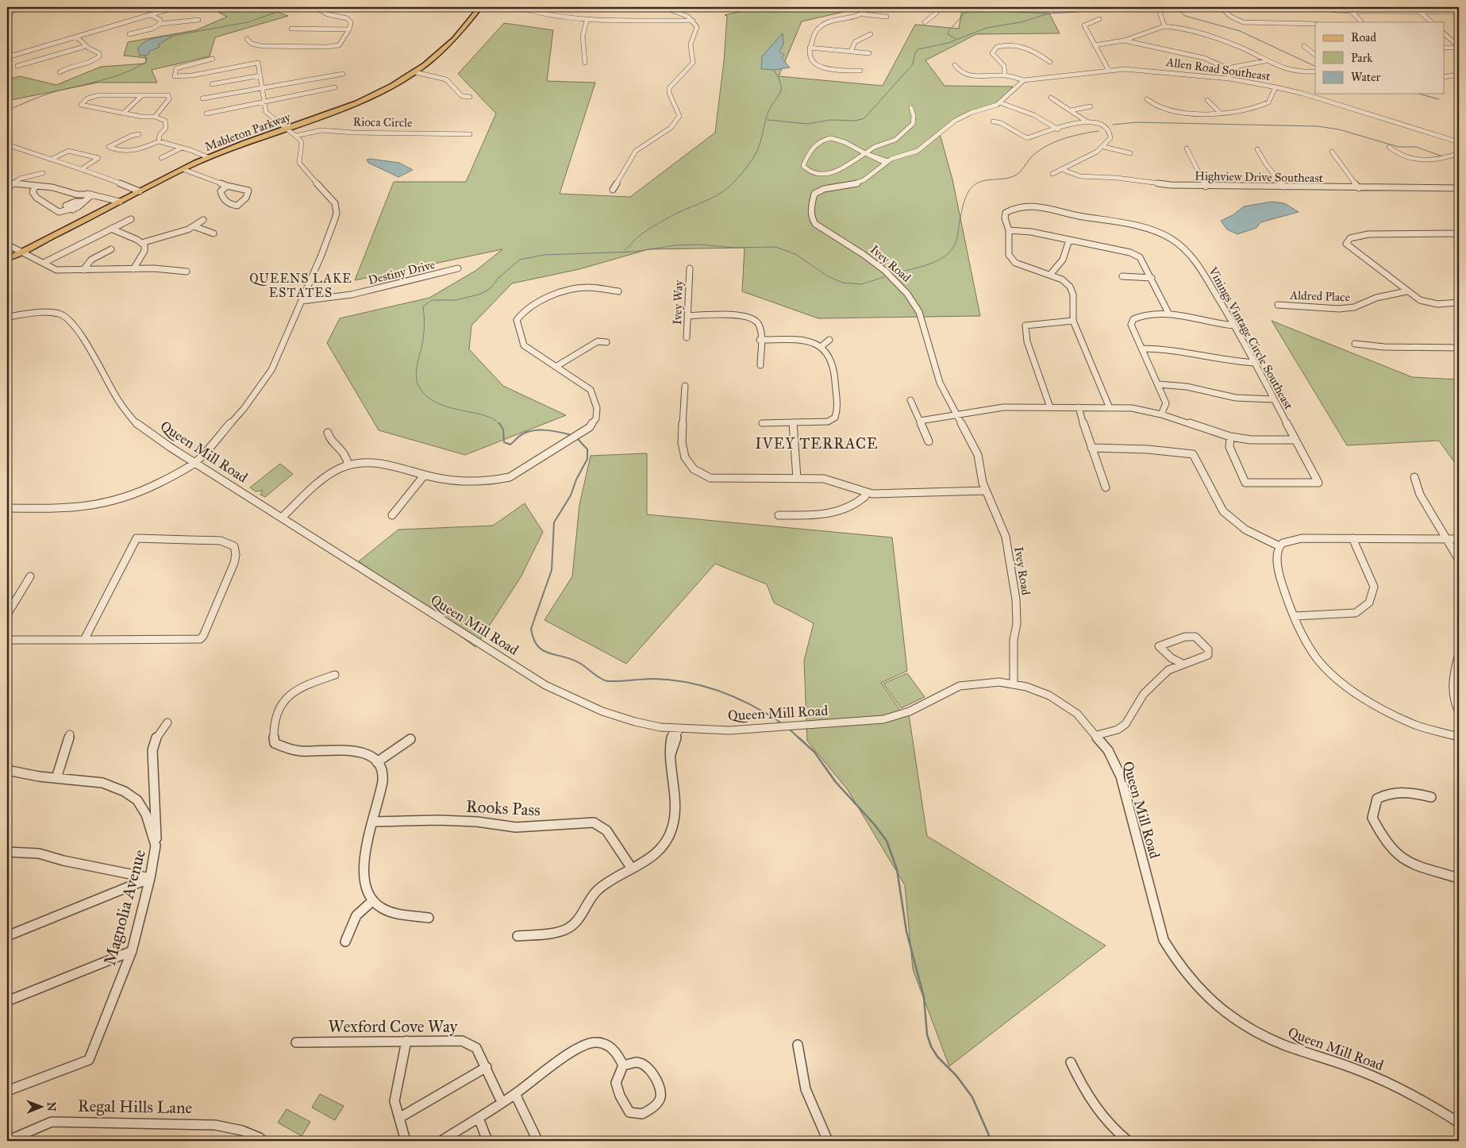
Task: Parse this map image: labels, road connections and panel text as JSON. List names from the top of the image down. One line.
{"streets":{"main road":["Mableton Parkway"],"street":["Allen Road Southeast","Rioca Circle","Highview Drive Southeast","Ivey Road","Destiny Drive","Aldred Place","Ivey Way","Vinings Vintage Circle Southeast","Queen Mill Road","Rooks Pass","Magnolia Avenue","Wexford Cove Way","Regal Hills Lane"]},"crossings":[["Ivey Road","Queen Mill Road"]],"districts":["QUEENS LAKE ESTATES","IVEY TERRACE"],"legend":["Road","Park","Water"],"north":"right"}
